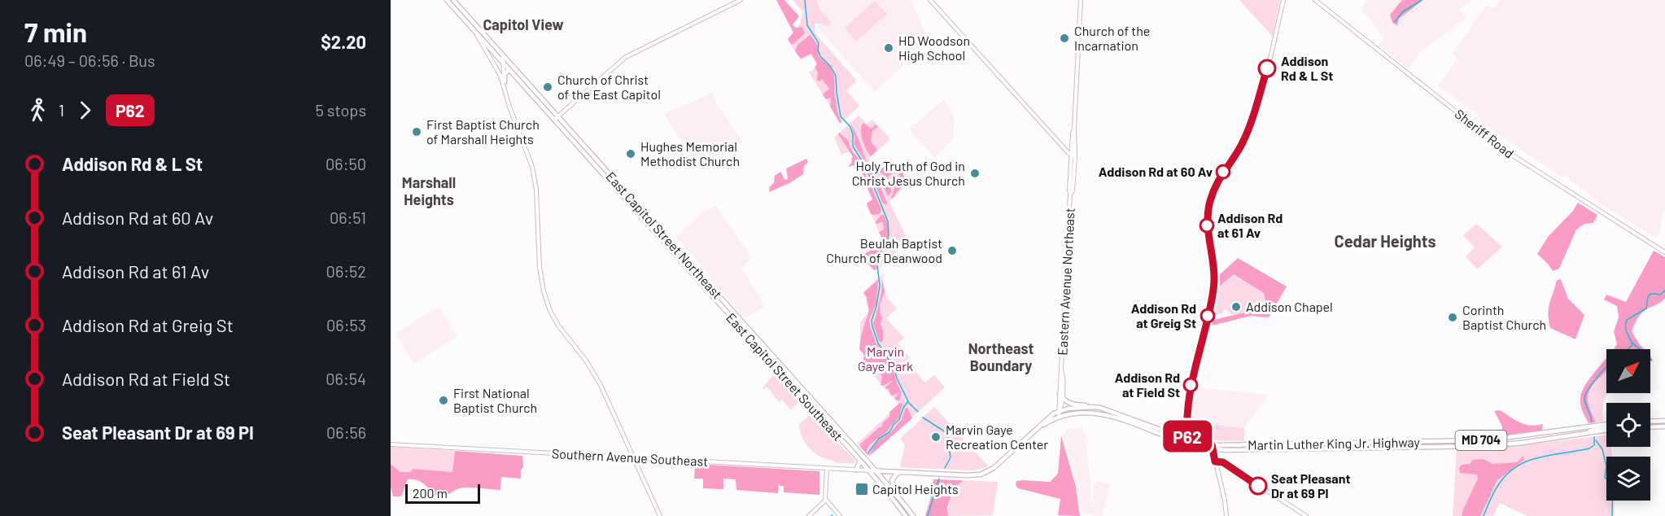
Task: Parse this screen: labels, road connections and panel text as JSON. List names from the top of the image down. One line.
{"streets":{"main road":["Sheriff Road","East Capitol Street Northeast","Eastern Avenue Northeast","East Capitol Street Southeast","MD 704","Martin Luther King Jr. Highway","Southern Avenue Southeast"]},"crossings":[["East Capitol Street Northeast","East Capitol Street Southeast"],["Eastern Avenue Northeast","Martin Luther King Jr. Highway"],["East Capitol Street Southeast","Southern Avenue Southeast"]],"districts":["Capitol View","Marshall Heights","Cedar Heights","Northeast Boundary"],"parks":["Marvin Gaye Park"],"places":{"other":["Church of the Incarnation","HD Woodson High School","Addison Rd & L St","Church of Christ of the East Capitol","First Baptist Church of Marshall Heights","Hughes Memorial Methodist Church","Addison Rd at 60 Av","Holy Truth of God in Christ Jesus Church","Addison Rd at 61 Av","Beulah Baptist Church of Deanwood","Addison Chapel","Addison Rd at Greig St","Corinth Baptist Church","Addison Rd at Field St","First National Baptist Church","Marvin Gaye Recreation Center","Seat Pleasant Dr at 69 Pl"],"transit":["Capitol Heights"]},"lines":["bus line P62"],"scale_bar":"200 m","north":"top right","page":{"heading":["7 min","06:49 – 06:56 · Bus","$2.20"],"on_map":"P62","legs":["1","P62","5 stops"],"list":[{"name":"Addison Rd & L St","value":"06:50"},{"name":"Addison Rd at 60 Av","value":"06:51"},{"name":"Addison Rd at 61 Av","value":"06:52"},{"name":"Addison Rd at Greig St","value":"06:53"},{"name":"Addison Rd at Field St","value":"06:54"},{"name":"Seat Pleasant Dr at 69 Pl","value":"06:56"}],"scale":"200 m"}}
